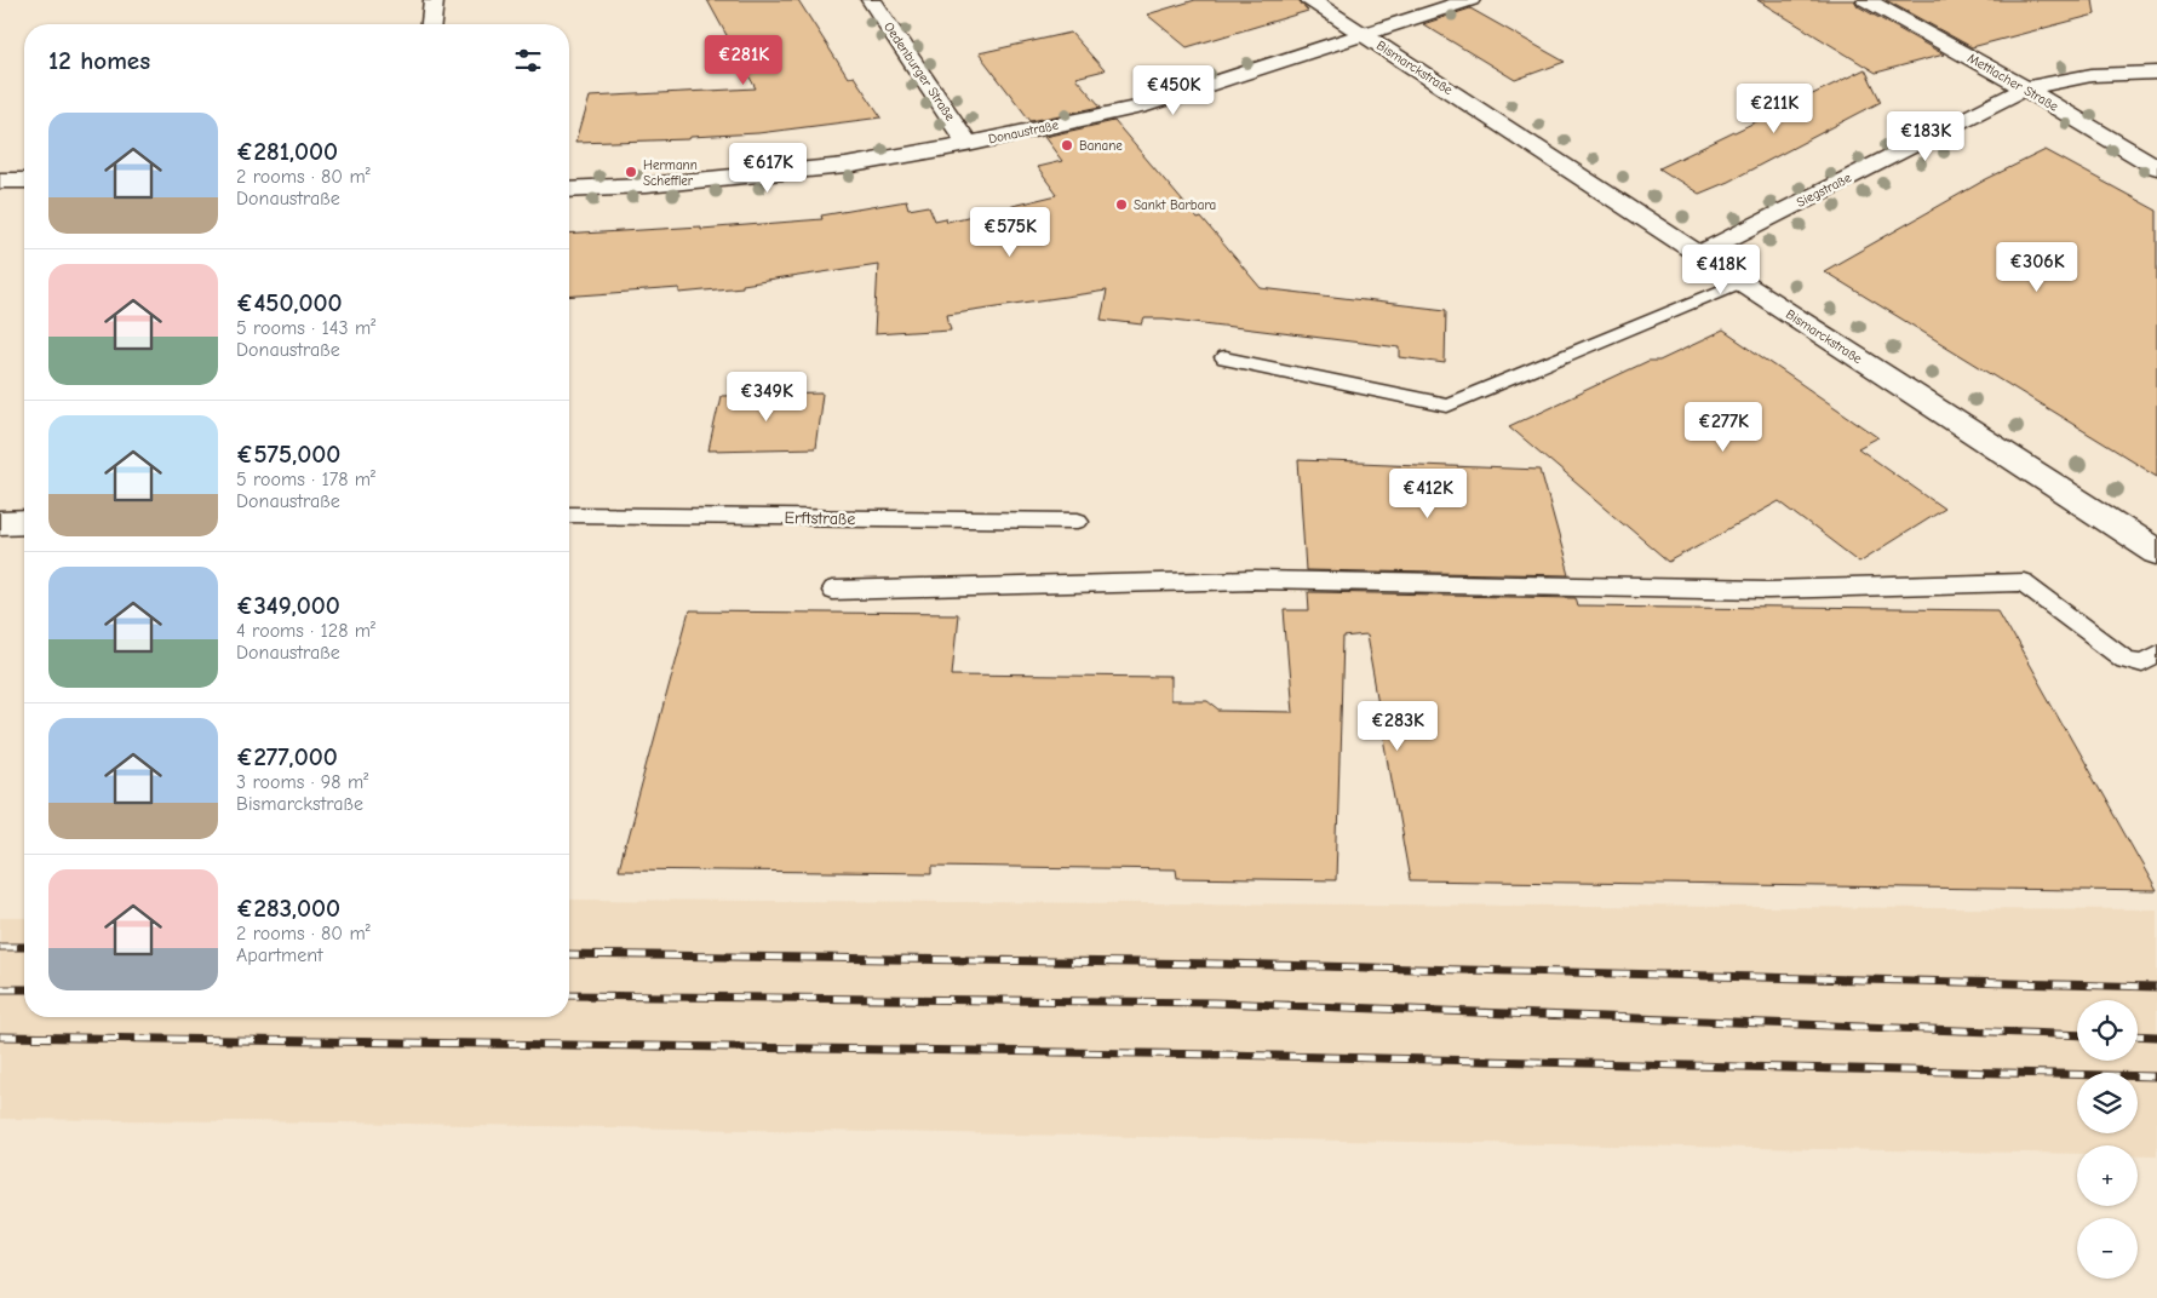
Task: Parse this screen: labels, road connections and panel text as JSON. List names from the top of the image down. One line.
{"streets":{"street":["Bismarckstraße","Oedenburger Straße","Mettlacher Straße","Donaustraße","Siegstraße"],"lane":["Erftstraße"]},"crossings":[["Bismarckstraße","Donaustraße"],["Bismarckstraße","Siegstraße"],["Oedenburger Straße","Donaustraße"],["Mettlacher Straße","Siegstraße"]],"places":["Banane","Hermann Scheffler","Sankt Barbara"],"page":{"heading":"12 homes","price":["€281K","€450K","€211K","€183K","€617K","€575K","€306K","€418K","€349K","€277K","€412K","€283K"],"list":[{"name":"€281,000","note":"2 rooms · 80 m² · Donaustraße"},{"name":"€450,000","note":"5 rooms · 143 m² · Donaustraße"},{"name":"€575,000","note":"5 rooms · 178 m² · Donaustraße"},{"name":"€349,000","note":"4 rooms · 128 m² · Donaustraße"},{"name":"€277,000","note":"3 rooms · 98 m² · Bismarckstraße"},{"name":"€283,000","note":"2 rooms · 80 m² · Apartment"}],"map_buttons":["+","−"]}}
